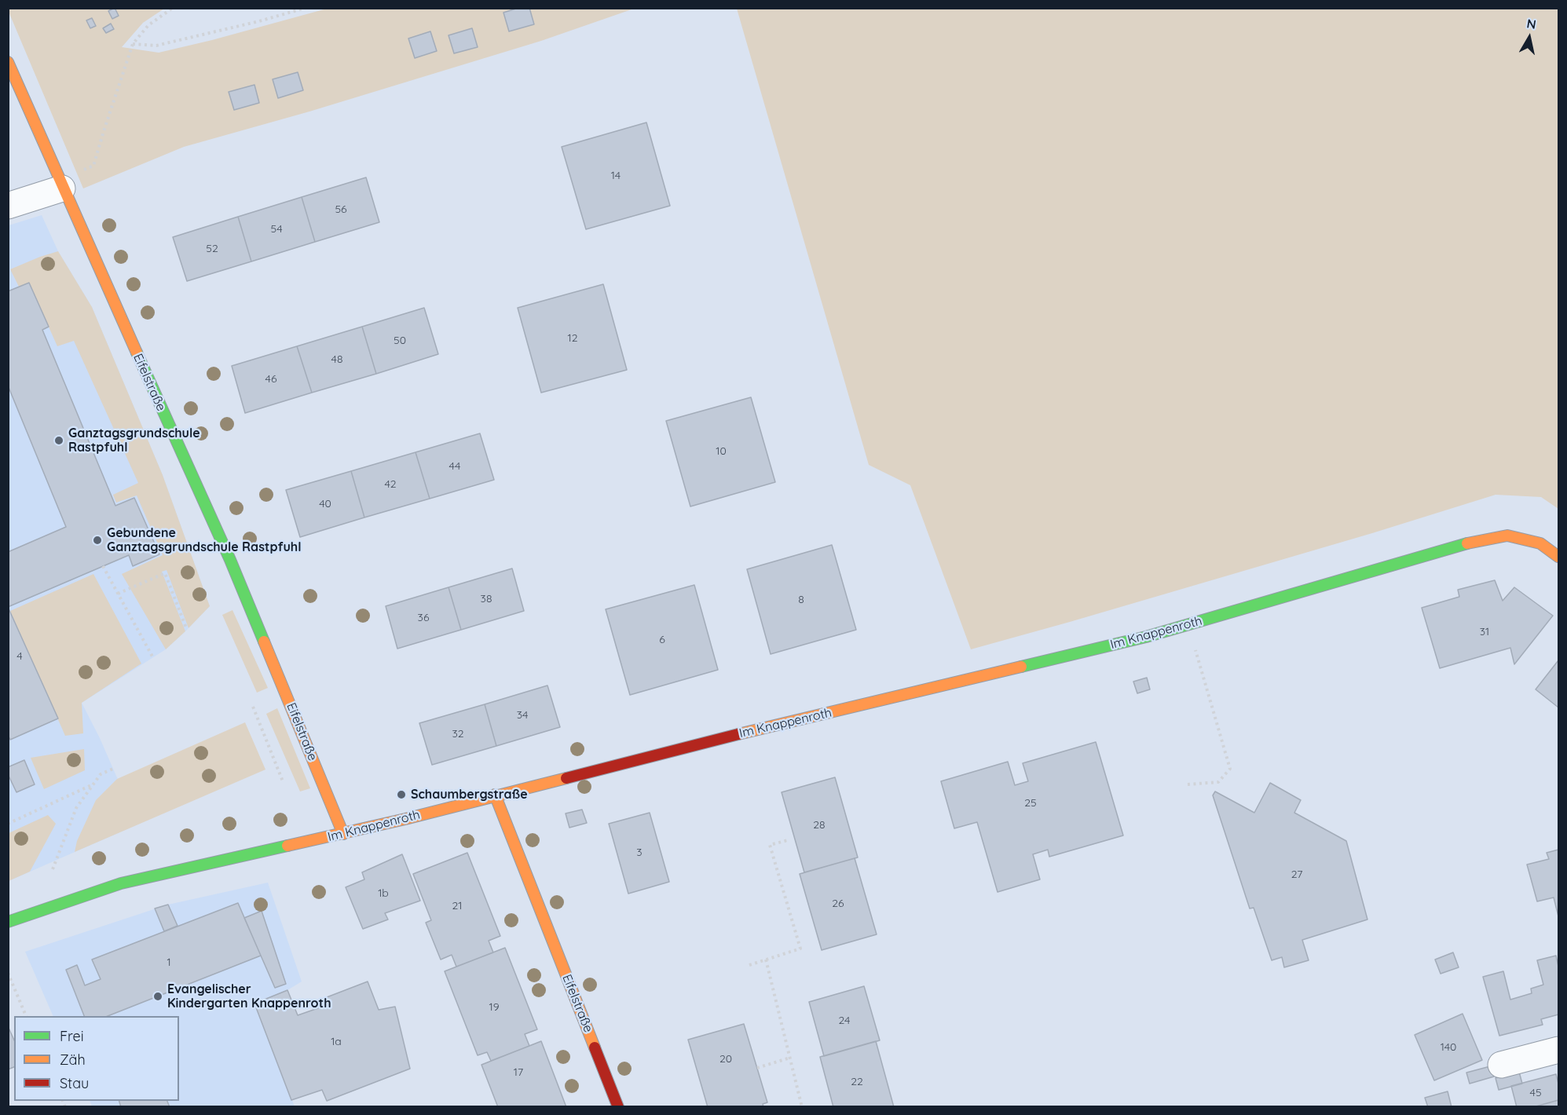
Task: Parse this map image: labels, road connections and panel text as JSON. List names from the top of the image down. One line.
{"streets":{"street":["Eifelstraße","Im Knappenroth"]},"crossings":[["Eifelstraße","Im Knappenroth"]],"places":["Ganztagsgrundschule Rastpfuhl","Gebundene Ganztagsgrundschule Rastpfuhl","Schaumbergstraße","Evangelischer Kindergarten Knappenroth"],"house_numbers":["14","56","54","52","12","50","48","46","10","44","42","40","38","8","36","31","6","4","34","32","25","28","3","27","1b","26","21","1","19","24","1a","140","20","17","22","45"],"legend":["Frei","Zäh","Stau"],"north":"top"}
